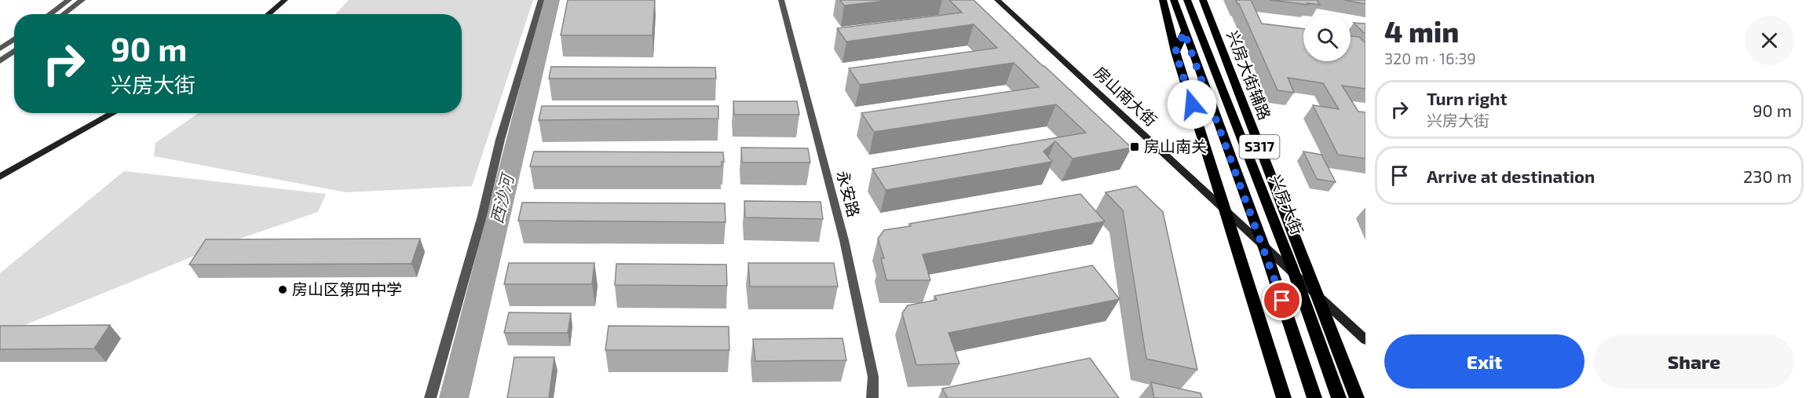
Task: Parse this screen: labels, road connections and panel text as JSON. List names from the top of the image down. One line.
{"streets":{"main road":["兴房大街辅路","房山南大街","S317","兴房大街"],"street":["永安路"]},"crossings":[["兴房大街辅路","房山南大街"],["兴房大街辅路","S317"],["房山南大街","S317"]],"water":["西沙河"],"places":{"transit":["房山南关"],"other":["房山区第四中学"]},"page":{"heading":["4 min","320 m · 16:39"],"turn":["90 m","兴房大街"],"list":[{"name":"Turn right","note":"兴房大街","value":"90 m"},{"name":"Arrive at destination","value":"230 m"}],"buttons":["Exit","Share"]}}
